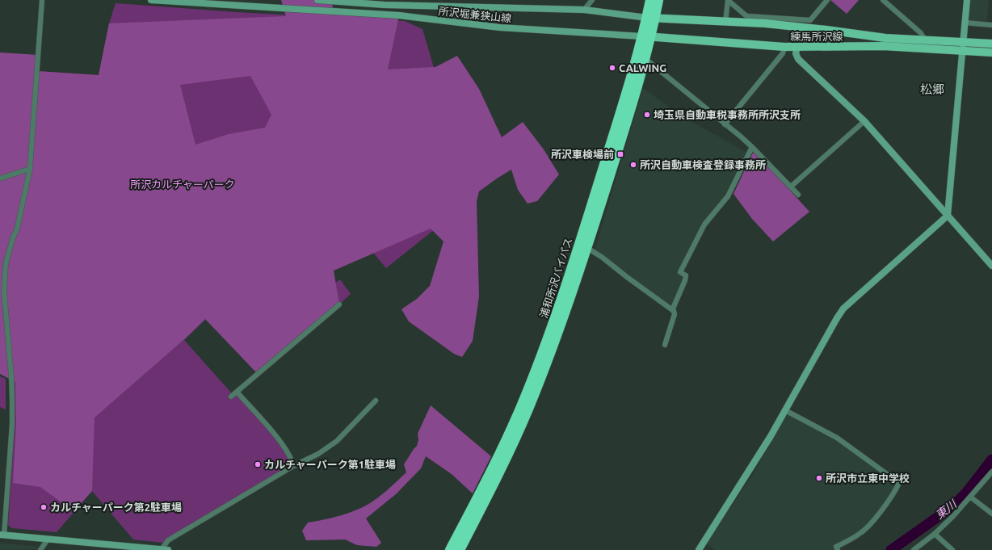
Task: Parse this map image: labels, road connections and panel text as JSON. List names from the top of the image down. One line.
{"streets":{"highway":["浦和所沢バイパス"],"main road":["練馬所沢線"],"street":["所沢堀兼狭山線"]},"crossings":[["所沢堀兼狭山線","練馬所沢線"],["所沢堀兼狭山線","浦和所沢バイパス"],["練馬所沢線","浦和所沢バイパス"]],"districts":["松郷"],"water":["東川"],"parks":["所沢カルチャーパーク"],"places":{"other":["CALWING","埼玉県自動車税事務所所沢支所","所沢自動車検査登録事務所","カルチャーパーク第1駐車場","所沢市立東中学校","カルチャーパーク第2駐車場"],"transit":["所沢車検場前"]}}
